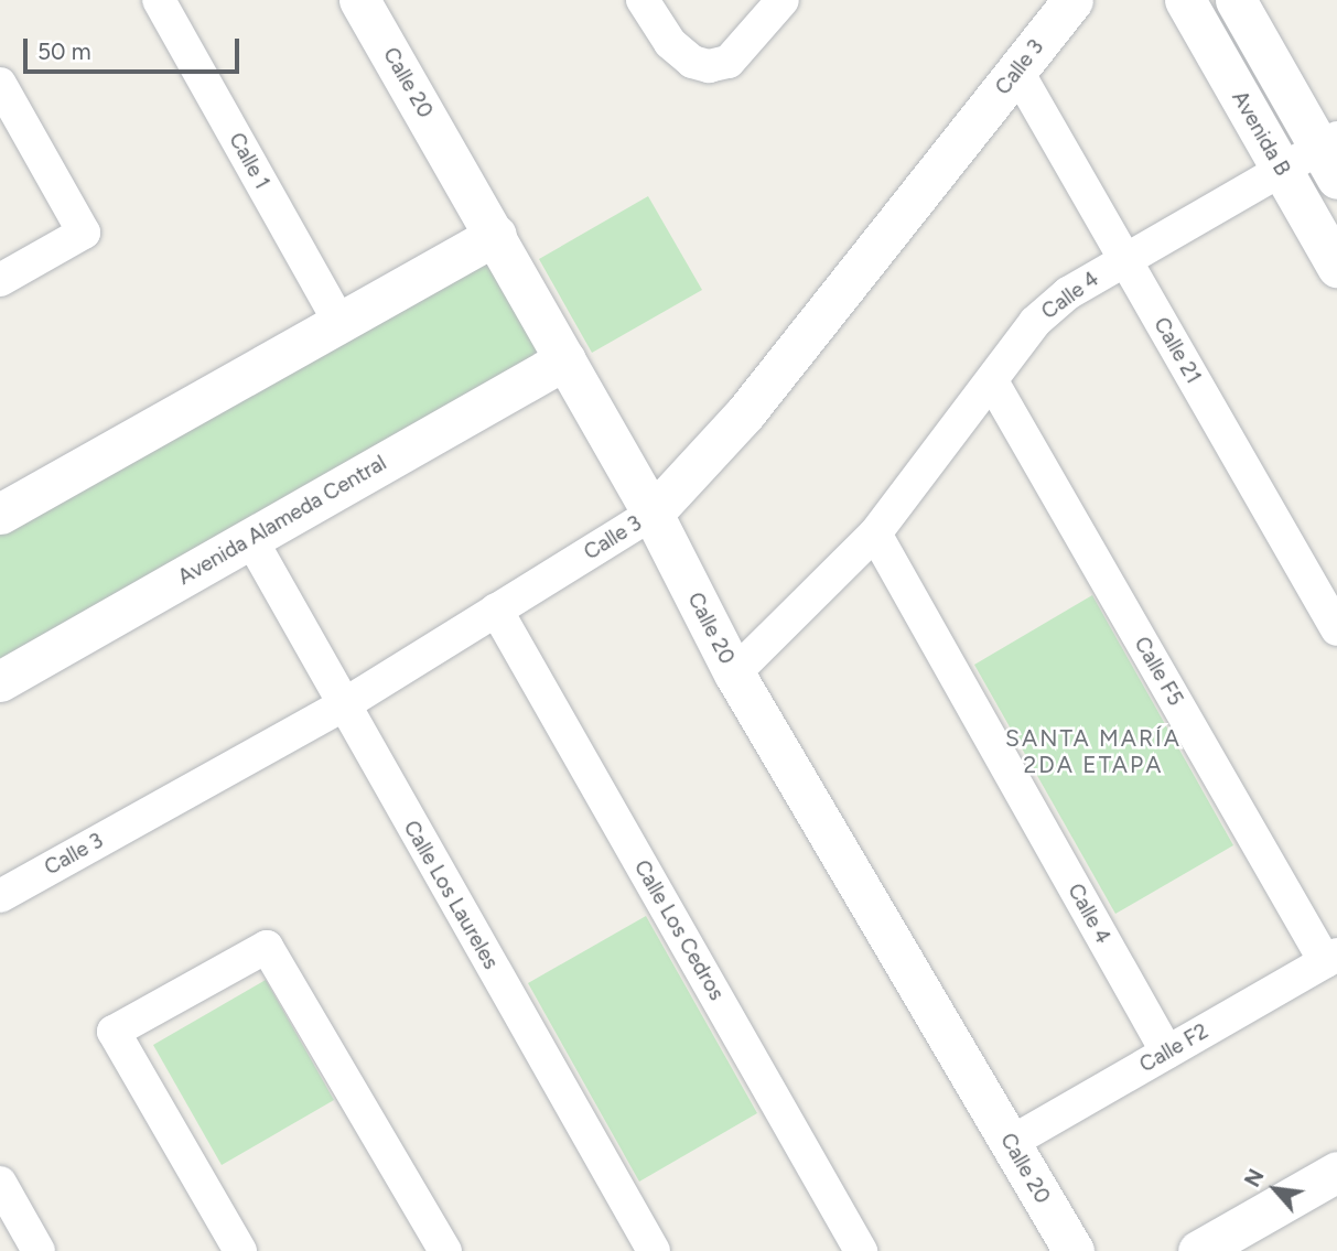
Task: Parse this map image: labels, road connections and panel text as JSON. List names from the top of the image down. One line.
{"streets":{"street":["Calle 3","Calle 20","Avenida B","Calle 1","Calle 4","Calle 21","Avenida Alameda Central","Calle F5","Calle Los Laureles","Calle Los Cedros","Calle F2"]},"crossings":[["Calle 3","Calle 20"],["Calle 3","Calle 21"],["Calle 3","Calle Los Laureles"],["Calle 3","Calle Los Cedros"],["Calle 20","Calle 4"],["Calle 20","Avenida Alameda Central"],["Calle 20","Calle F2"],["Avenida B","Calle 4"],["Calle 4","Calle 21"],["Calle 4","Calle F5"],["Calle 4","Calle F2"],["Avenida Alameda Central","Calle Los Laureles"],["Calle F5","Calle F2"]],"districts":["SANTA MARÍA 2DA ETAPA"],"scale_bar":"50 m","north":"top left"}
